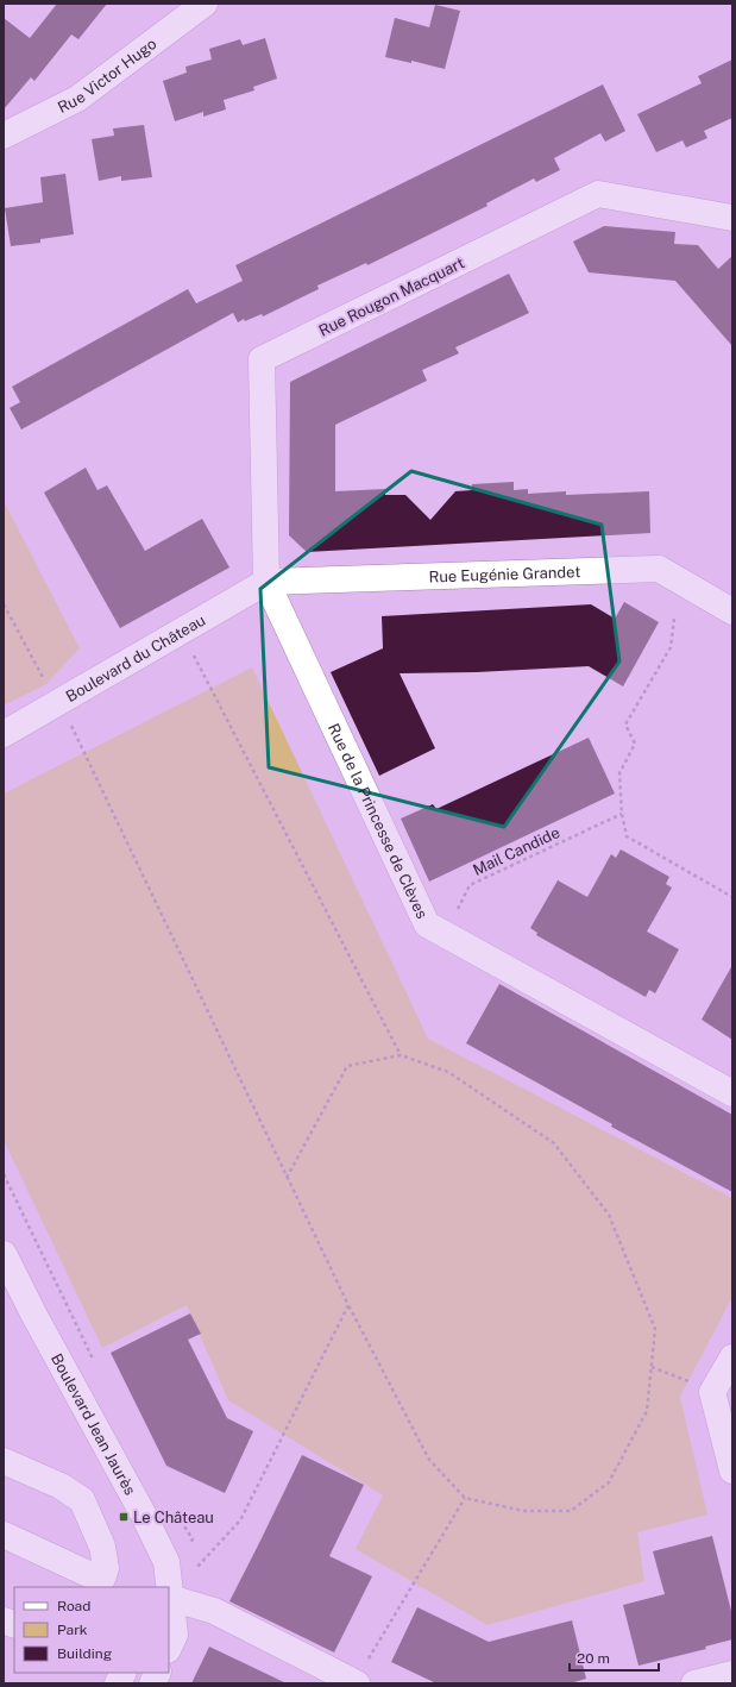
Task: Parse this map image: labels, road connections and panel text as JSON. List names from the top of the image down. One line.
{"streets":{"street":["Rue Victor Hugo","Rue Rougon Macquart","Rue Eugénie Grandet","Boulevard du Château","Rue de la Princesse de Clèves","Boulevard Jean Jaurès"],"path":["Mail Candide"]},"crossings":[["Rue Rougon Macquart","Rue Eugénie Grandet"],["Rue Rougon Macquart","Boulevard du Château"],["Rue Rougon Macquart","Rue de la Princesse de Clèves"],["Rue Eugénie Grandet","Boulevard du Château"],["Rue Eugénie Grandet","Rue de la Princesse de Clèves"],["Boulevard du Château","Rue de la Princesse de Clèves"],["Rue de la Princesse de Clèves","Mail Candide"]],"places":{"transit":["Le Château"]},"legend":["Road","Park","Building"],"scale_bar":"20 m"}
